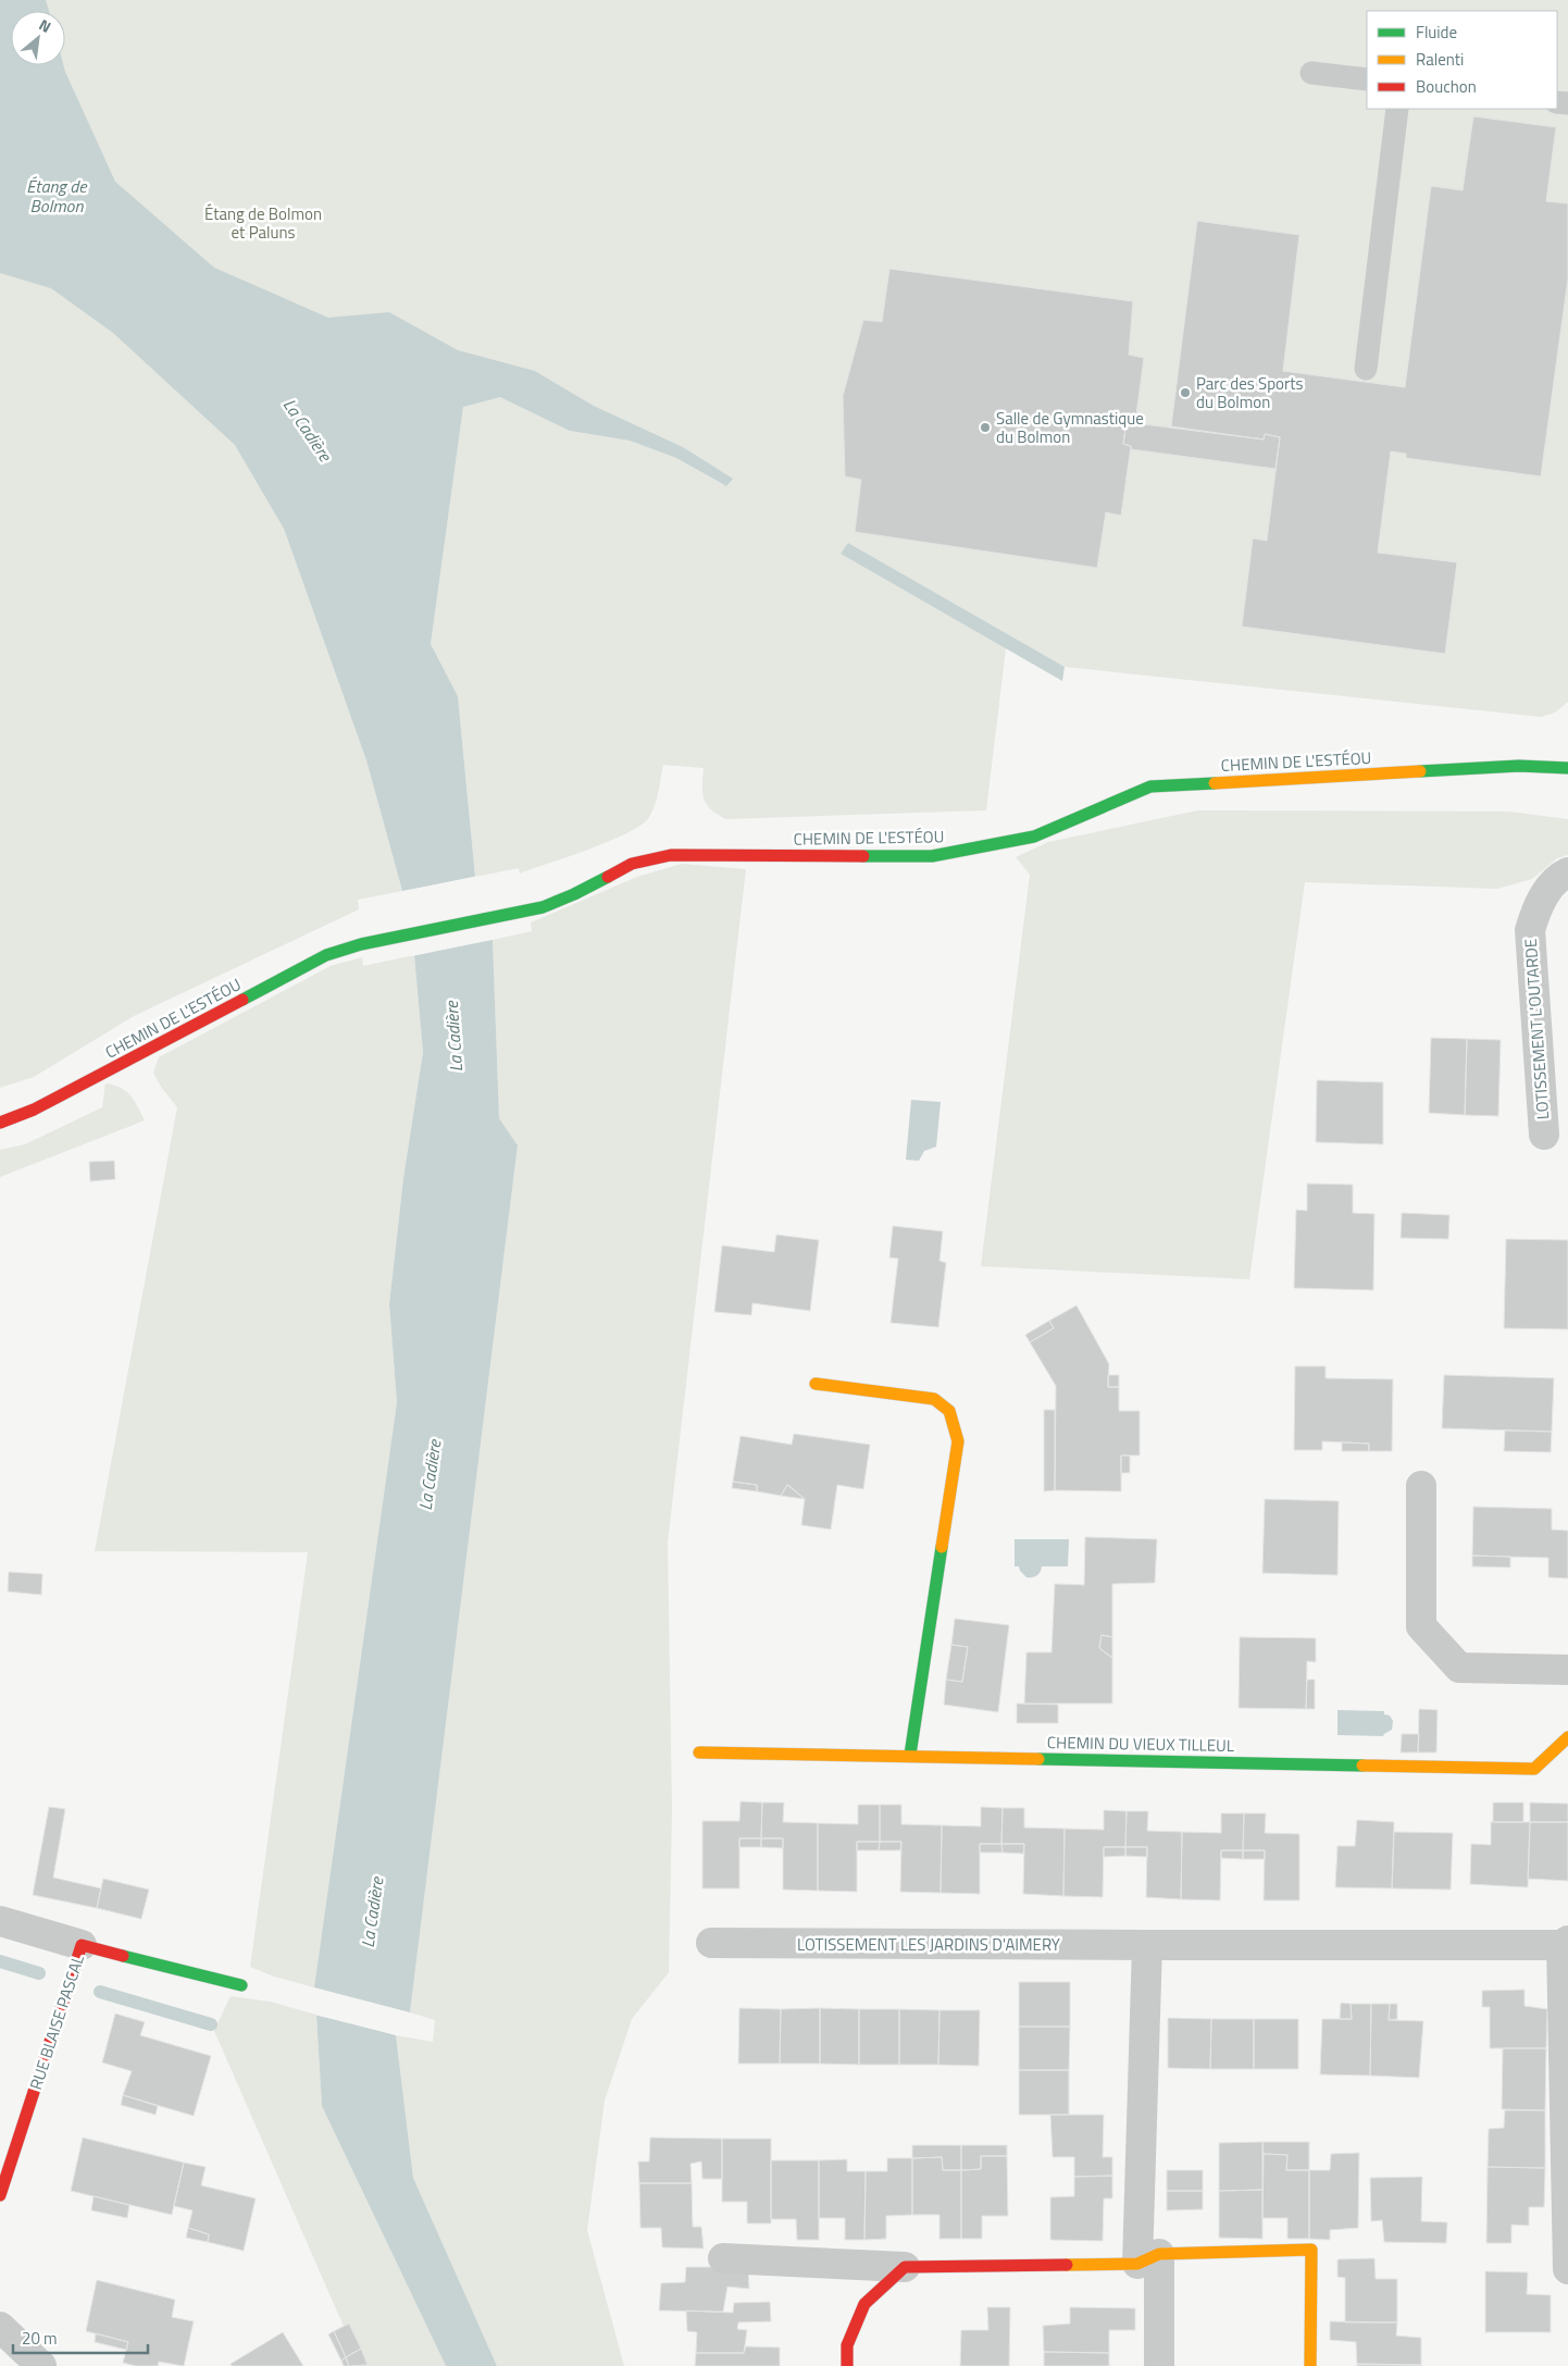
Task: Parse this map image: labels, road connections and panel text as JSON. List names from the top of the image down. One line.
{"streets":{"street":["CHEMIN DE L'ESTÉOU","LOTISSEMENT L'OUTARDE","CHEMIN DU VIEUX TILLEUL","LOTISSEMENT LES JARDINS D'AIMERY","RUE BLAISE PASCAL"]},"water":["Étang de Bolmon","La Cadière"],"parks":["Étang de Bolmon et Paluns"],"places":["Parc des Sports du Bolmon","Salle de Gymnastique du Bolmon"],"legend":["Fluide","Ralenti","Bouchon"],"scale_bar":"20 m","north":"top right"}
